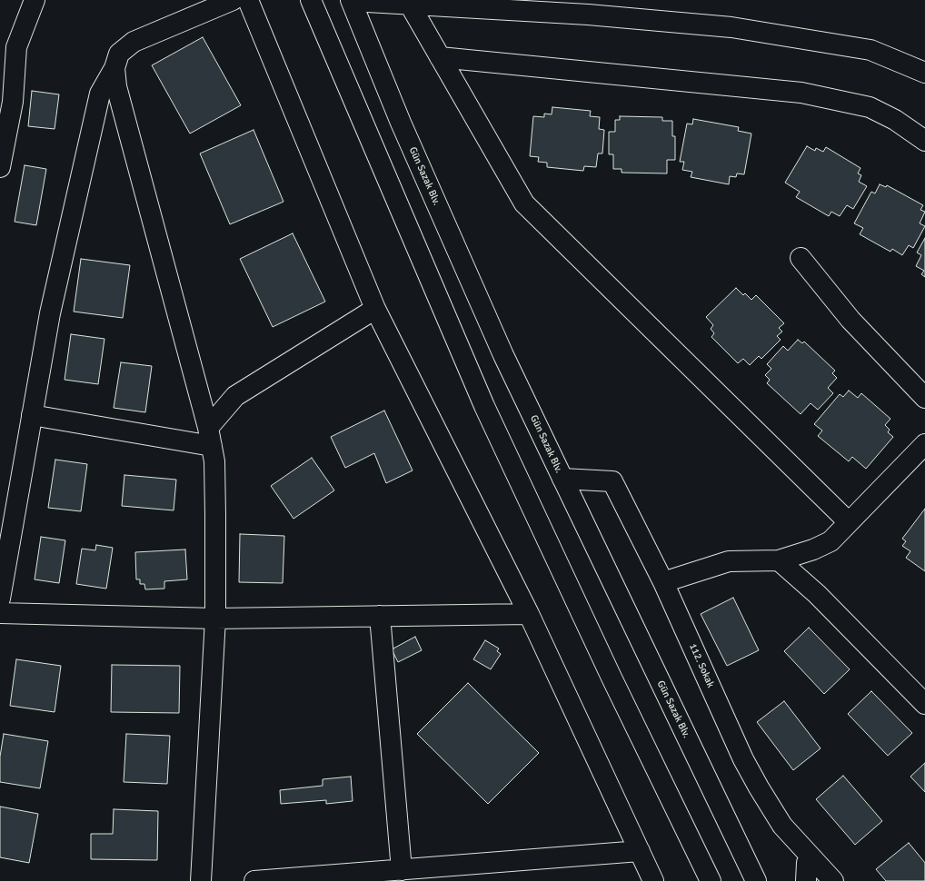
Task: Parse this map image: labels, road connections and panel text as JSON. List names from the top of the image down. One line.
{"streets":{"street":["Gün Sazak Blv.","112. Sokak"]},"crossings":[["Gün Sazak Blv.","112. Sokak"]]}
